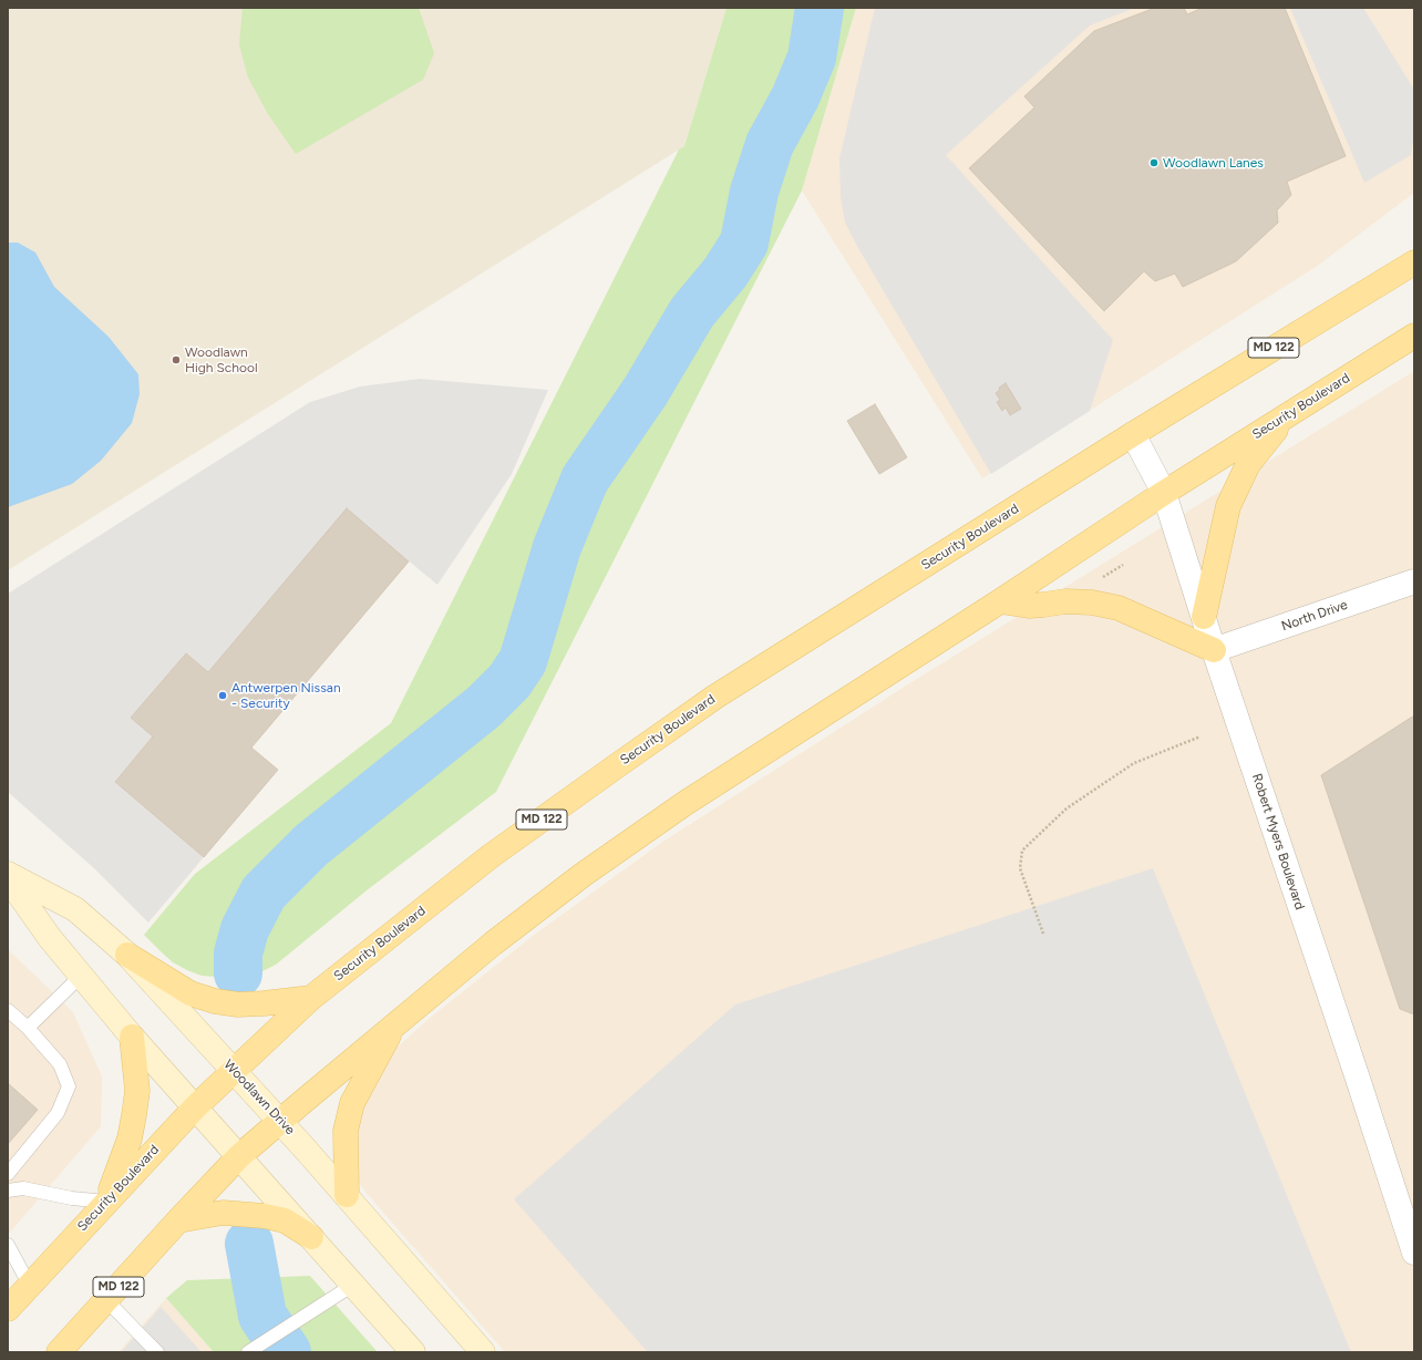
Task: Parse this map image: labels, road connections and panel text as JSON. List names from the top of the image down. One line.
{"streets":{"main road":["MD 122","Security Boulevard","Woodlawn Drive"],"street":["North Drive","Robert Myers Boulevard"]},"crossings":[["Security Boulevard","Robert Myers Boulevard"],["Security Boulevard","Woodlawn Drive"],["North Drive","Robert Myers Boulevard"]],"places":["Woodlawn Lanes","Woodlawn High School","Antwerpen Nissan - Security"]}
